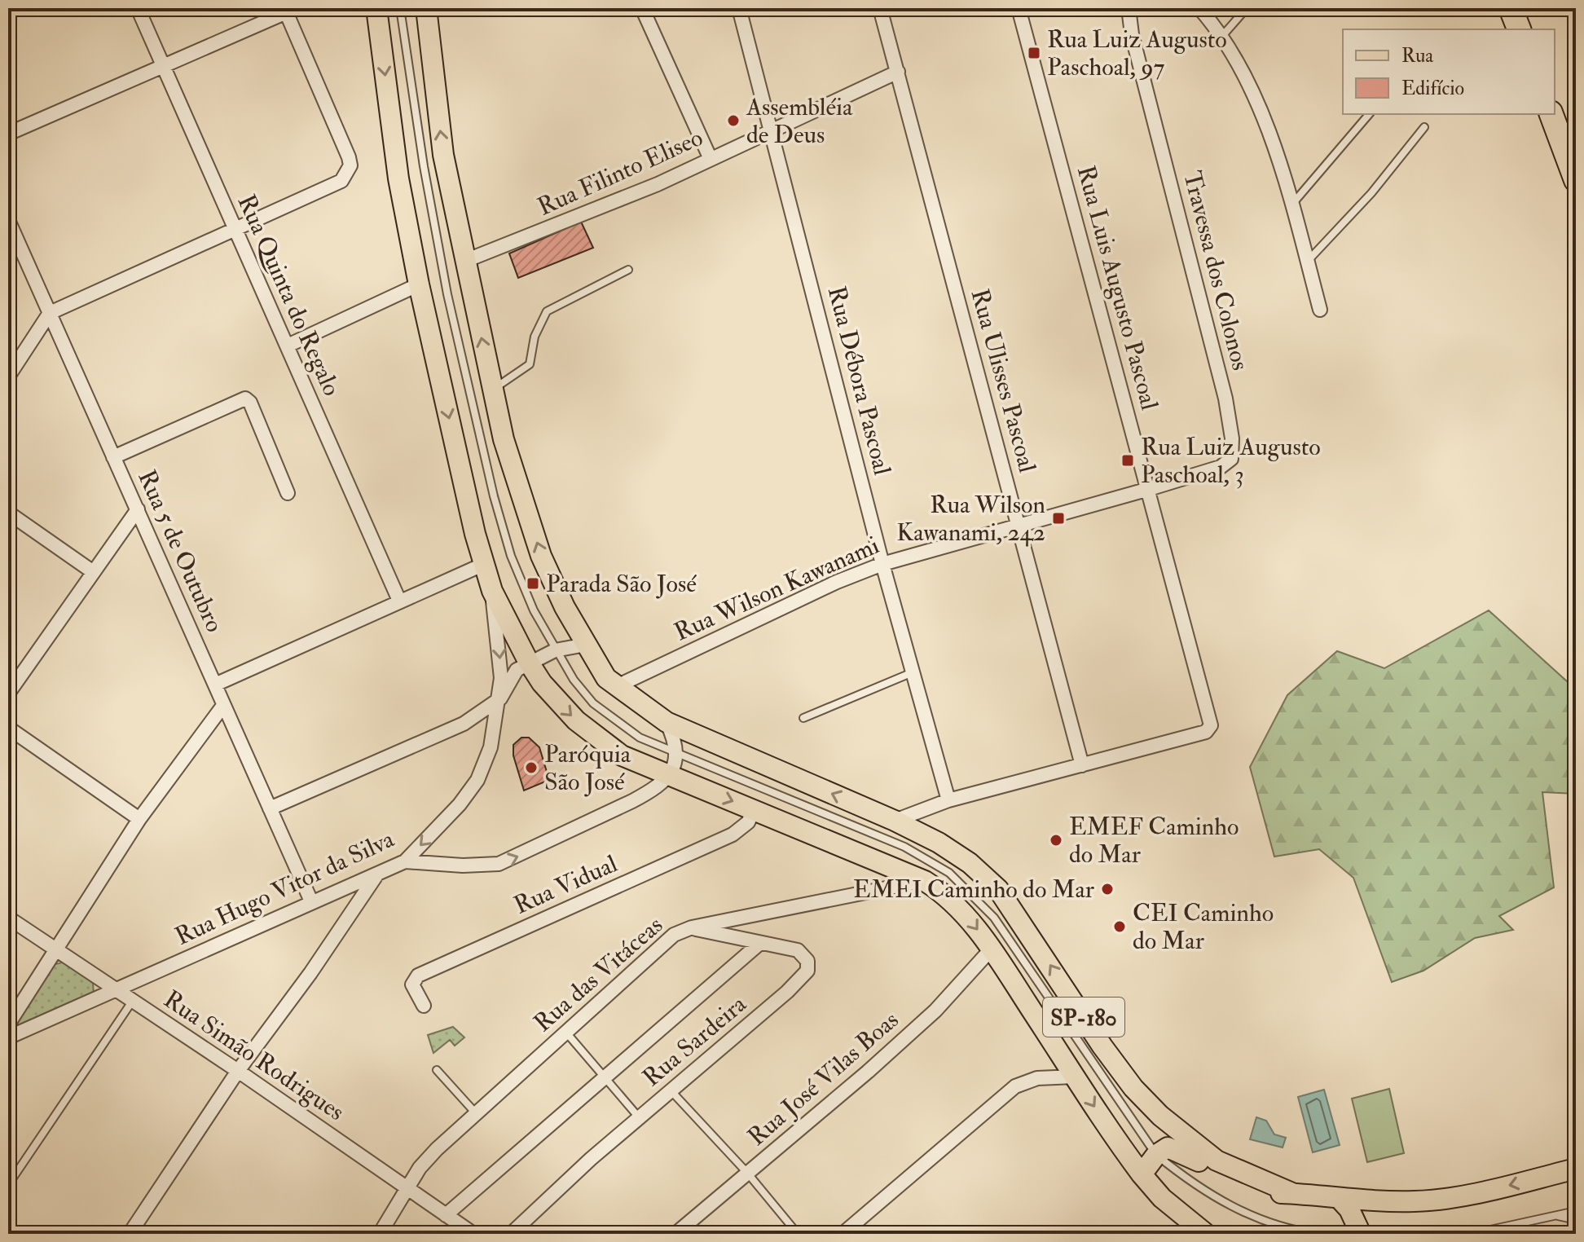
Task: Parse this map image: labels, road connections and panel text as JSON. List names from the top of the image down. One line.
{"streets":{"main road":["SP-180"],"street":["Rua Filinto Eliseo","Travessa dos Colonos","Rua Luis Augusto Pascoal","Rua Quinta do Regalo","Rua Débora Pascoal","Rua Ulisses Pascoal","Rua 5 de Outubro","Rua Wilson Kawanami","Rua Vidual","Rua Hugo Vitor da Silva","Rua das Vitáceas","Rua Sardeira","Rua Simão Rodrigues","Rua José Vilas Boas"]},"crossings":[["Rua Filinto Eliseo","Rua Débora Pascoal"],["Rua Filinto Eliseo","Rua Ulisses Pascoal"],["Travessa dos Colonos","Rua Luis Augusto Pascoal"],["Travessa dos Colonos","Rua Wilson Kawanami"],["Rua Luis Augusto Pascoal","Rua Ulisses Pascoal"],["Rua Luis Augusto Pascoal","Rua Wilson Kawanami"],["Rua Débora Pascoal","Rua Wilson Kawanami"],["Rua Ulisses Pascoal","Rua Wilson Kawanami"],["Rua 5 de Outubro","Rua Hugo Vitor da Silva"],["Rua Hugo Vitor da Silva","Rua Simão Rodrigues"],["Rua das Vitáceas","Rua Sardeira"],["Rua das Vitáceas","Rua Simão Rodrigues"]],"places":{"transit":["Rua Luiz Augusto Paschoal, 97","Rua Luiz Augusto Paschoal, 3","Rua Wilson Kawanami, 242","Parada São José"],"other":["Assembléia de Deus","Paróquia São José","EMEF Caminho do Mar","EMEI Caminho do Mar","CEI Caminho do Mar"]},"legend":["Rua","Edifício"]}
